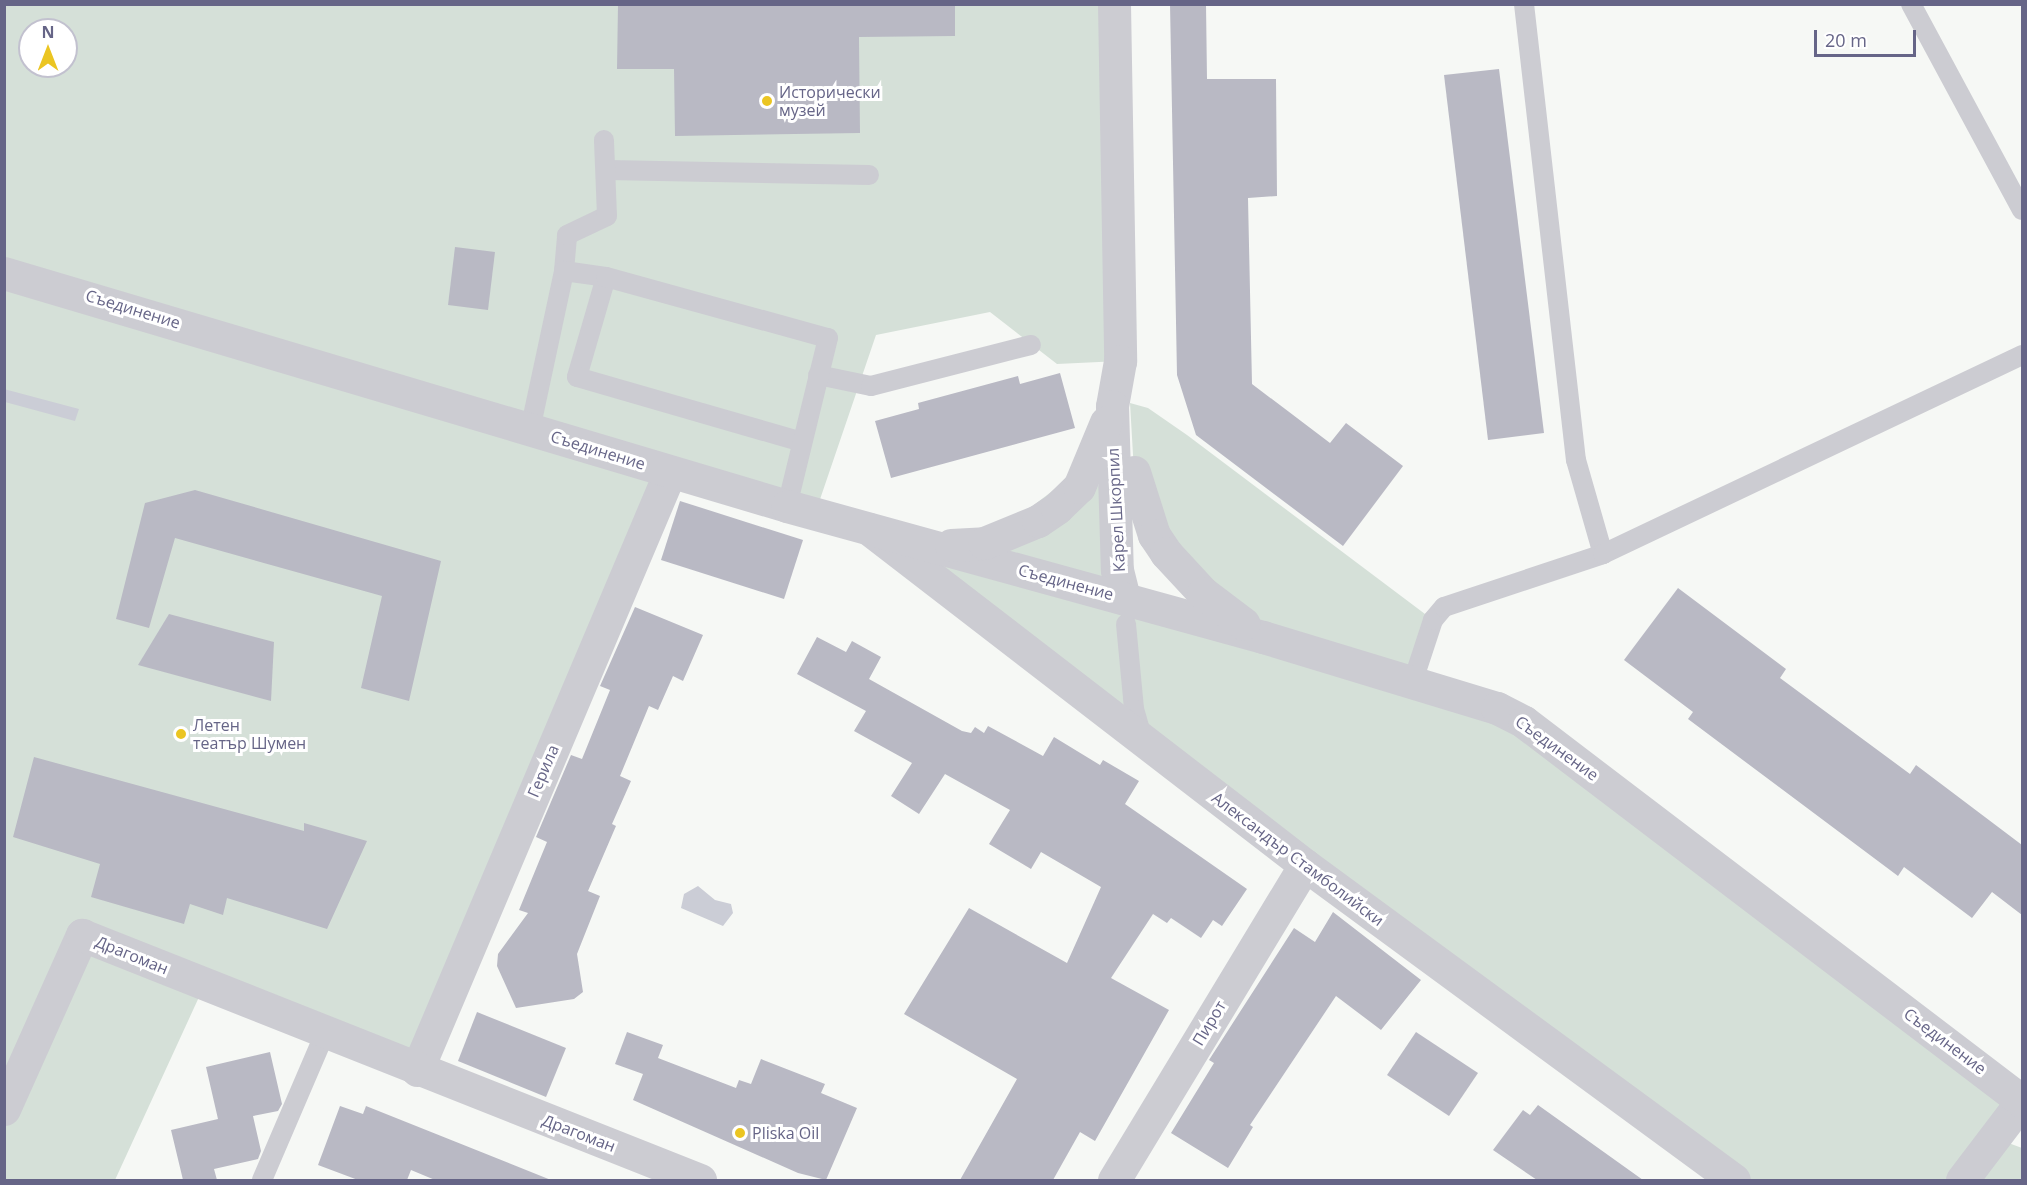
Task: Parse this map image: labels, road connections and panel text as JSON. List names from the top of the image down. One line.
{"streets":{"street":["Съединение","Карел Шкорпил","Герила","Александър Стамболийски","Драгоман","Пирот"]},"crossings":[["Съединение","Карел Шкорпил"],["Съединение","Герила"],["Съединение","Александър Стамболийски"],["Герила","Драгоман"],["Александър Стамболийски","Пирот"]],"places":["Исторически музей","Летен театър Шумен","Pliska Oil"],"scale_bar":"20 m","north":"top"}
